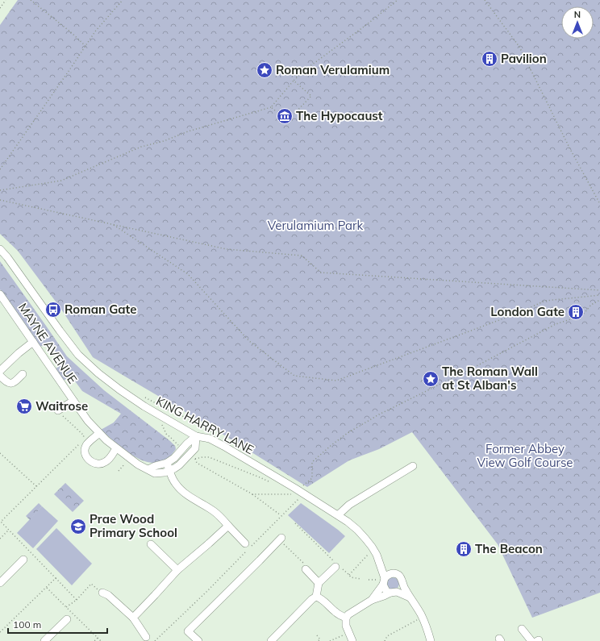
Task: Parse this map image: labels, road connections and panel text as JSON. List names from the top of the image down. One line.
{"streets":{"street":["MAYNE AVENUE","KING HARRY LANE"]},"crossings":[["MAYNE AVENUE","KING HARRY LANE"]],"parks":["Verulamium Park","Former Abbey View Golf Course"],"places":{"building":["Pavilion","London Gate","The Beacon"],"place":["Roman Verulamium","The Roman Wall at St Alban's"],"museum":["The Hypocaust"],"bus stop":["Roman Gate"],"supermarket":["Waitrose"],"school or university":["Prae Wood Primary School"]},"scale_bar":"100 m","north":"top"}
